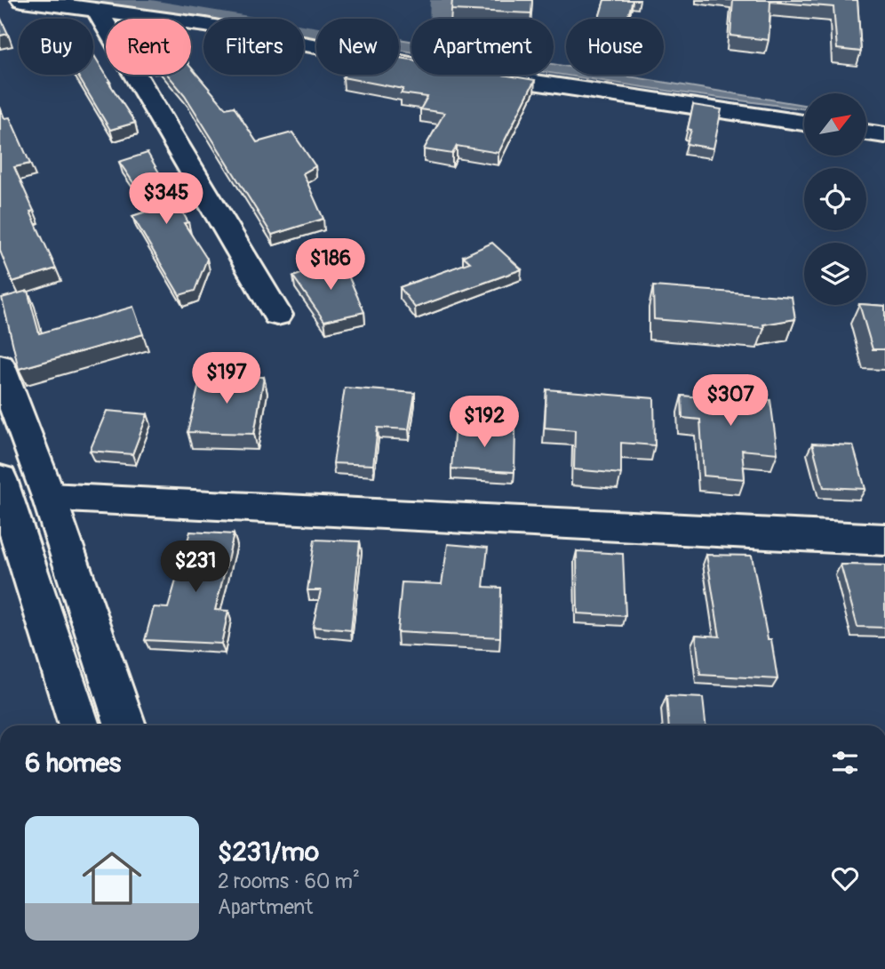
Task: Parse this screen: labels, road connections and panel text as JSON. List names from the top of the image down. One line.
{"north":"top right","page":{"chip":["Buy","Rent","Filters","New","Apartment","House"],"price":["$345","$186","$197","$307","$192","$231"],"heading":"6 homes","list":[{"name":"$231/mo","note":"2 rooms · 60 m² · Apartment"}]}}
